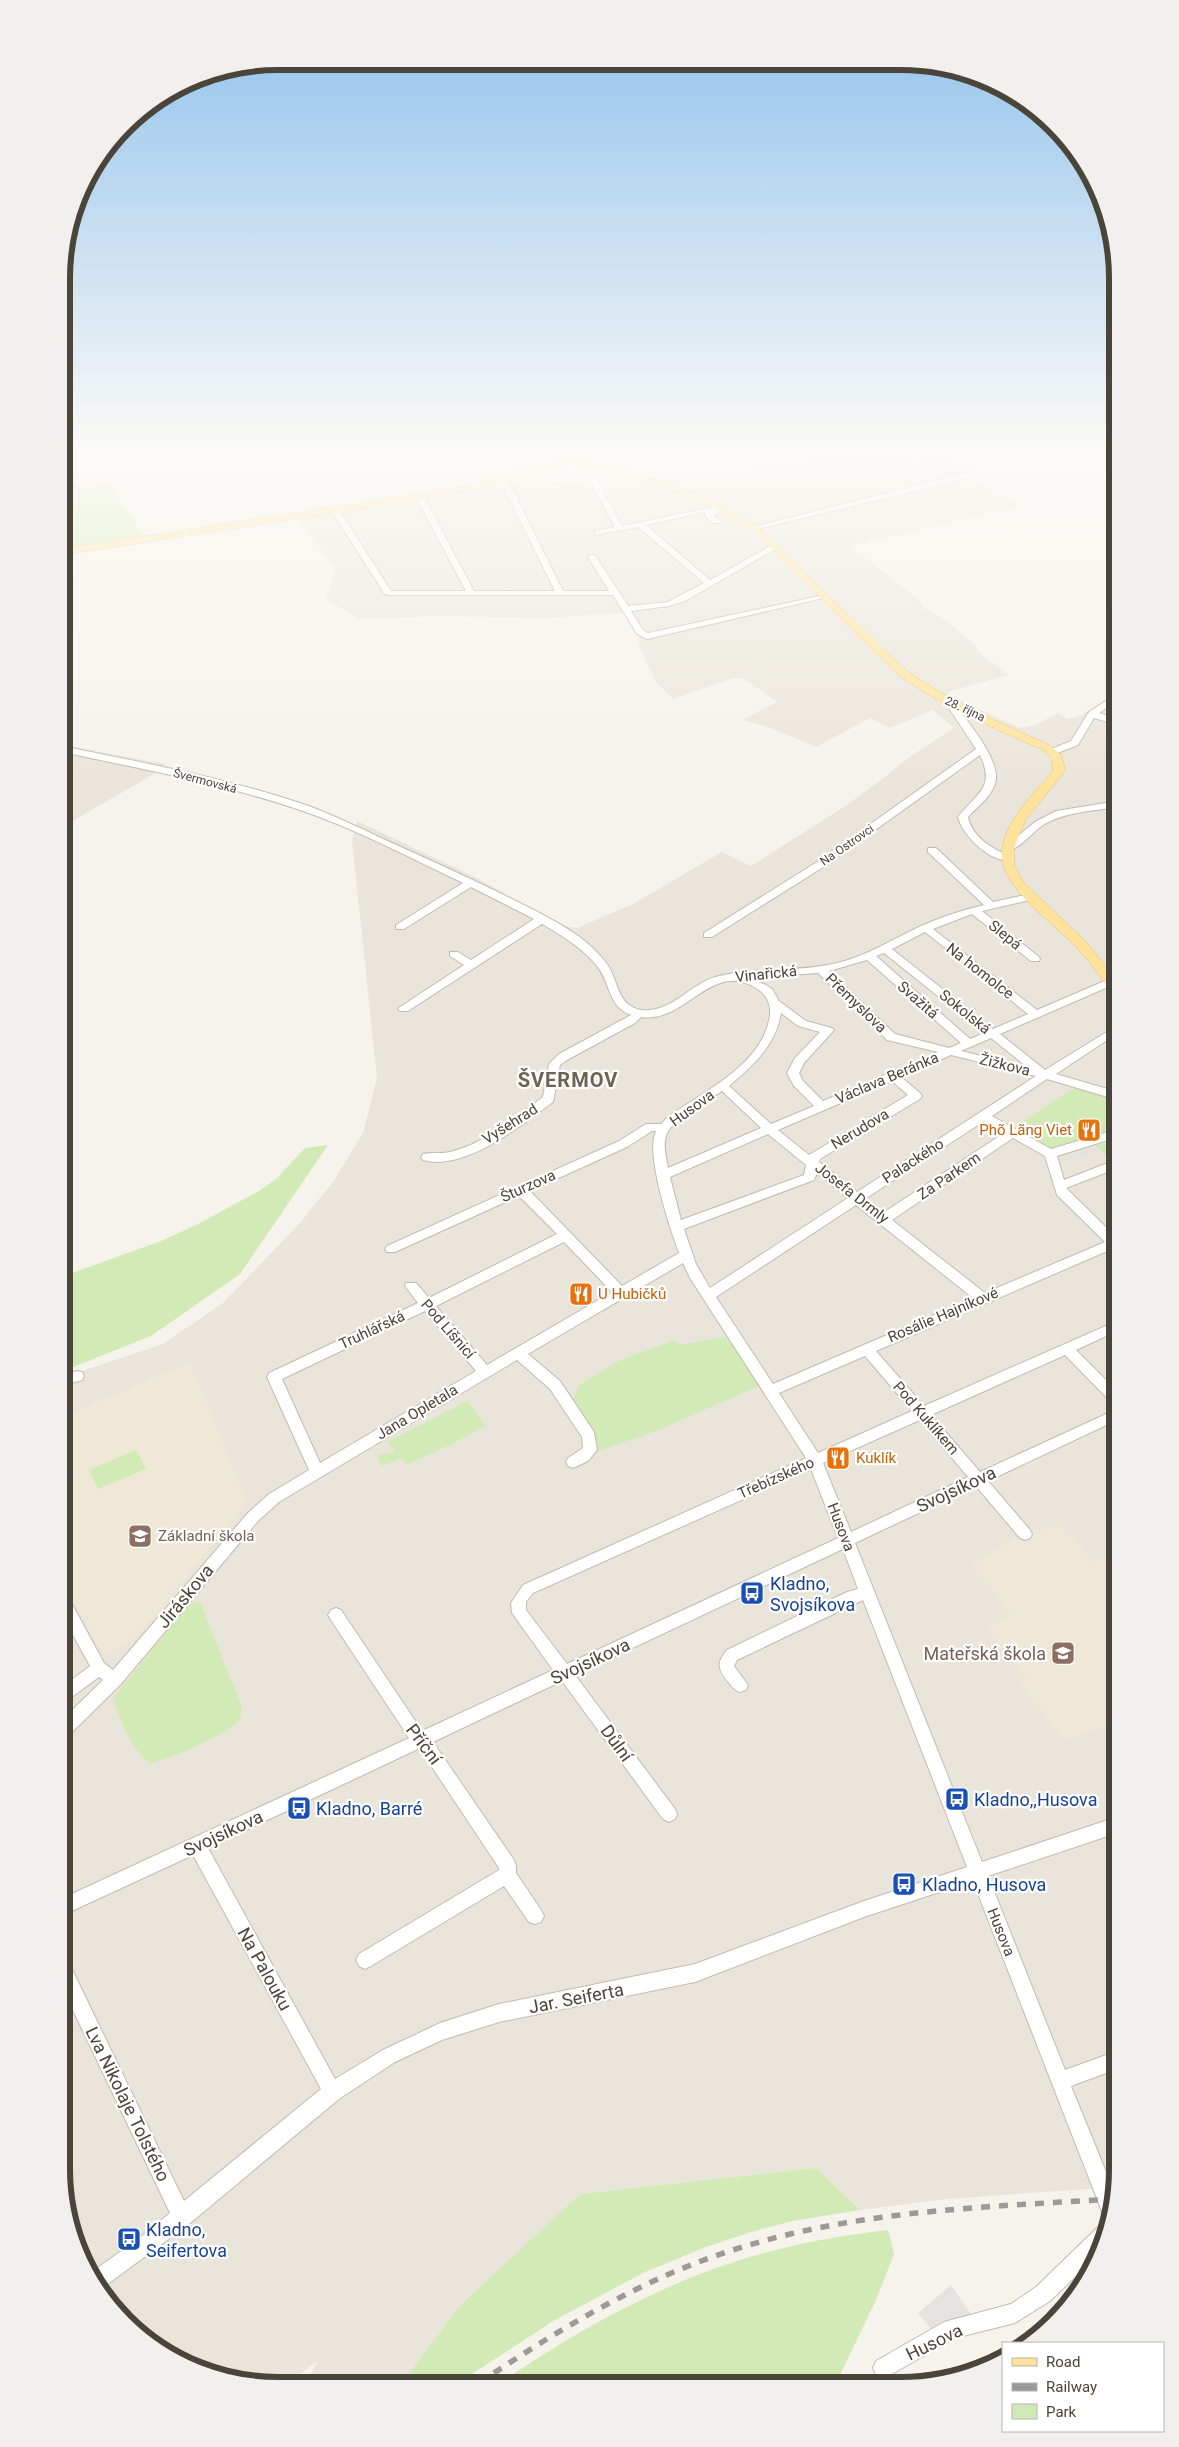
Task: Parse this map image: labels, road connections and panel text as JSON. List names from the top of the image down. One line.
{"streets":{"main road":["28. října"],"street":["Švermovská","Na Ostrovci","Slepá","Na homolce","Vinařická","Svažitá","Přemyslova","Sokolská","Žižkova","Václava Beránka","Husova","Vyšehrad","Nerudova","Palackého","Za Parkem","Šturzova","Josefa Drmly","Rosálie Hajníkové","Pod Líšnicí","Truhlářská","Jana Opletala","Pod Kuklíkem","Třebízského","Svojsíkova","Jiráskova","Důlní","Příční","Na Palouku","Jar. Seiferta","Lva Nikolaje Tolstého"]},"crossings":[["Slepá","Vinařická"],["Na homolce","Vinařická"],["Na homolce","Václava Beránka"],["Vinařická","Svažitá"],["Vinařická","Přemyslova"],["Vinařická","Sokolská"],["Vinařická","Vyšehrad"],["Svažitá","Václava Beránka"],["Přemyslova","Žižkova"],["Sokolská","Žižkova"],["Sokolská","Václava Beránka"],["Sokolská","Palackého"],["Žižkova","Václava Beránka"],["Žižkova","Palackého"],["Václava Beránka","Husova"],["Václava Beránka","Nerudova"],["Václava Beránka","Josefa Drmly"],["Husova","Nerudova"],["Husova","Palackého"],["Husova","Šturzova"],["Husova","Josefa Drmly"],["Husova","Rosálie Hajníkové"],["Husova","Jana Opletala"],["Husova","Třebízského"],["Husova","Svojsíkova"],["Husova","Jar. Seiferta"],["Nerudova","Josefa Drmly"],["Palackého","Josefa Drmly"],["Za Parkem","Josefa Drmly"],["Josefa Drmly","Rosálie Hajníkové"],["Rosálie Hajníkové","Pod Kuklíkem"],["Pod Líšnicí","Truhlářská"],["Pod Líšnicí","Jana Opletala"],["Truhlářská","Jana Opletala"],["Truhlářská","Jiráskova"],["Jana Opletala","Jiráskova"],["Pod Kuklíkem","Třebízského"],["Pod Kuklíkem","Svojsíkova"],["Třebízského","Svojsíkova"],["Třebízského","Důlní"],["Svojsíkova","Důlní"],["Svojsíkova","Příční"],["Svojsíkova","Na Palouku"],["Na Palouku","Jar. Seiferta"],["Jar. Seiferta","Lva Nikolaje Tolstého"]],"districts":["ŠVERMOV"],"places":{"restaurant":["Phõ Lãng Viet","U Hubičků","Kuklík"],"school or university":["Základní škola","Mateřská škola"],"bus stop":["Kladno, Svojsíkova","Kladno,,Husova","Kladno, Barré","Kladno, Husova","Kladno, Seifertova"]},"legend":["Road","Railway","Park"]}
